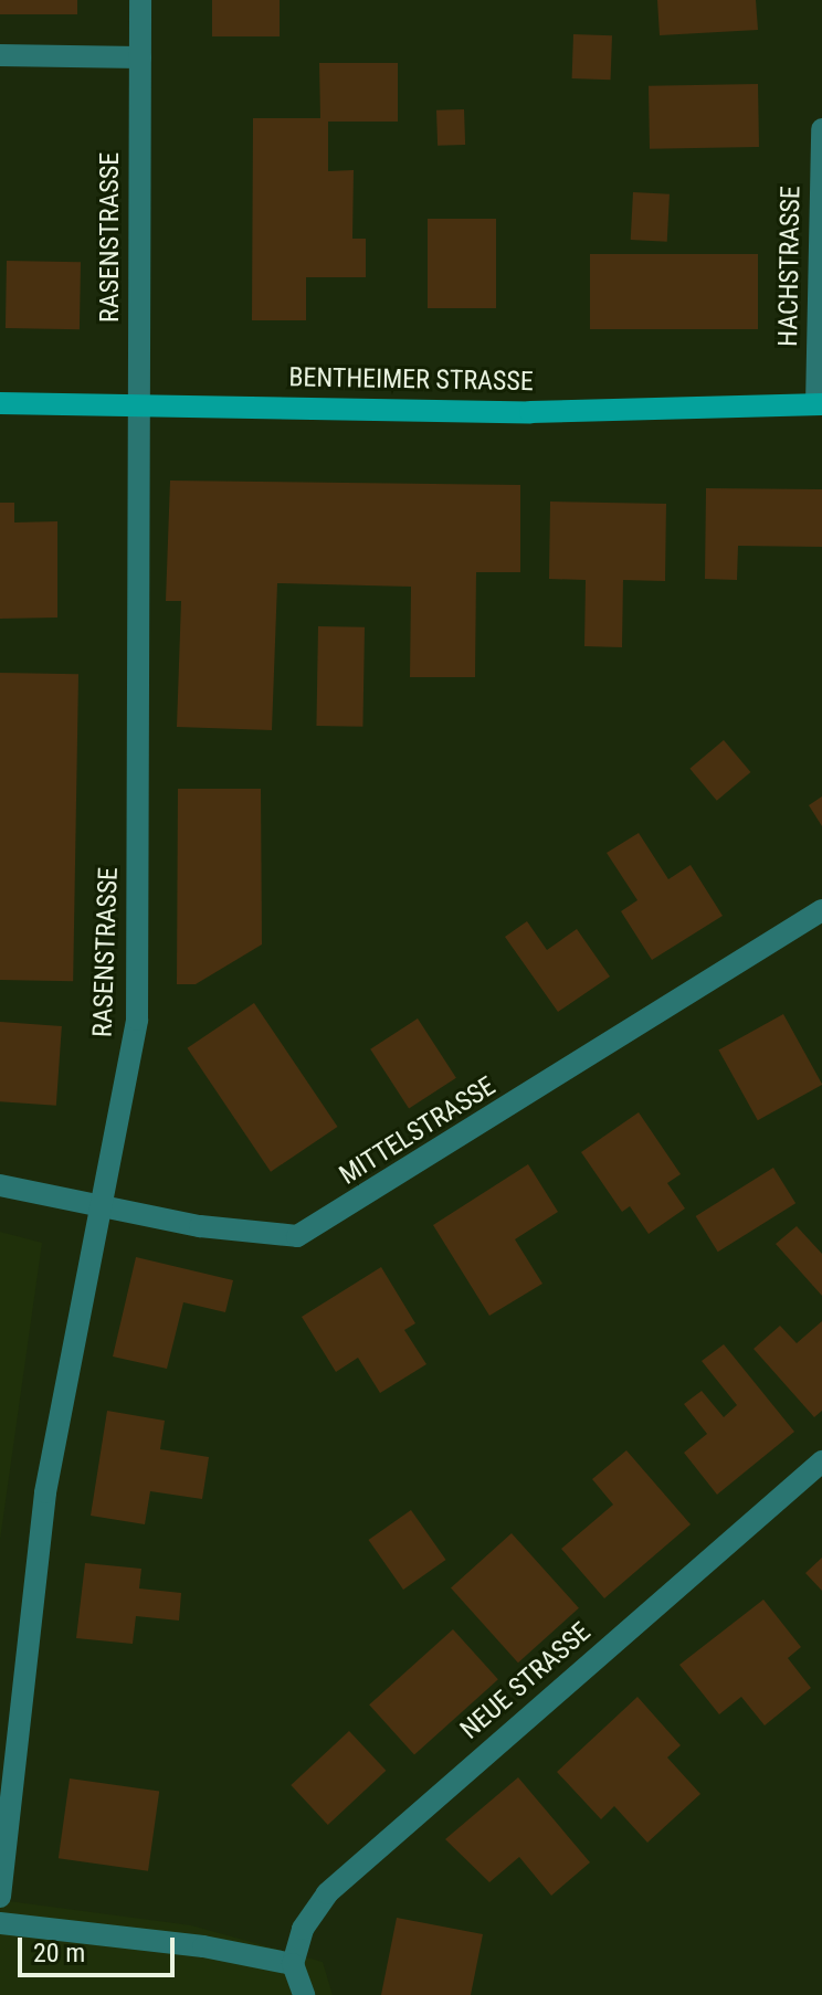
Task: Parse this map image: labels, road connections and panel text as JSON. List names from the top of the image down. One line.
{"streets":{"street":["RASENSTRASSE","HACHSTRASSE","BENTHEIMER STRASSE","MITTELSTRASSE","NEUE STRASSE"]},"crossings":[["RASENSTRASSE","BENTHEIMER STRASSE"],["RASENSTRASSE","MITTELSTRASSE"],["HACHSTRASSE","BENTHEIMER STRASSE"]],"scale_bar":"20 m"}
